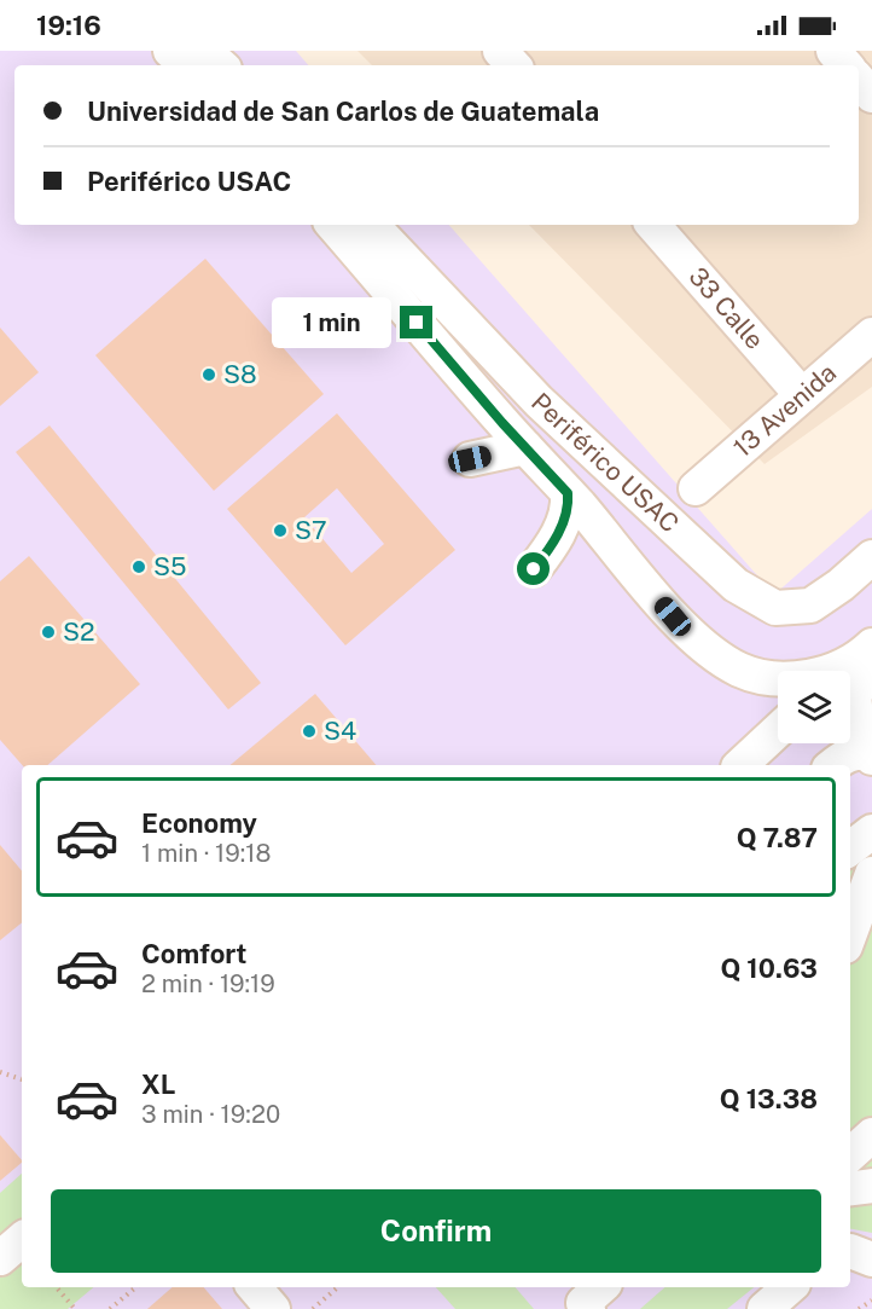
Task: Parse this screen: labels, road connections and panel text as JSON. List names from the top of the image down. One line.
{"streets":{"street":["33 Calle","13 Avenida","Periférico USAC"]},"crossings":[["33 Calle","13 Avenida"]],"places":["S8","S7","S5","S2","S4"],"page":{"status":"19:16","banner":["Universidad de San Carlos de Guatemala","Periférico USAC"],"bubble":"1 min","list":[{"name":"Economy","note":"1 min · 19:18","value":"Q 7.87"},{"name":"Comfort","note":"2 min · 19:19","value":"Q 10.63"},{"name":"XL","note":"3 min · 19:20","value":"Q 13.38"}],"buttons":"Confirm"}}
